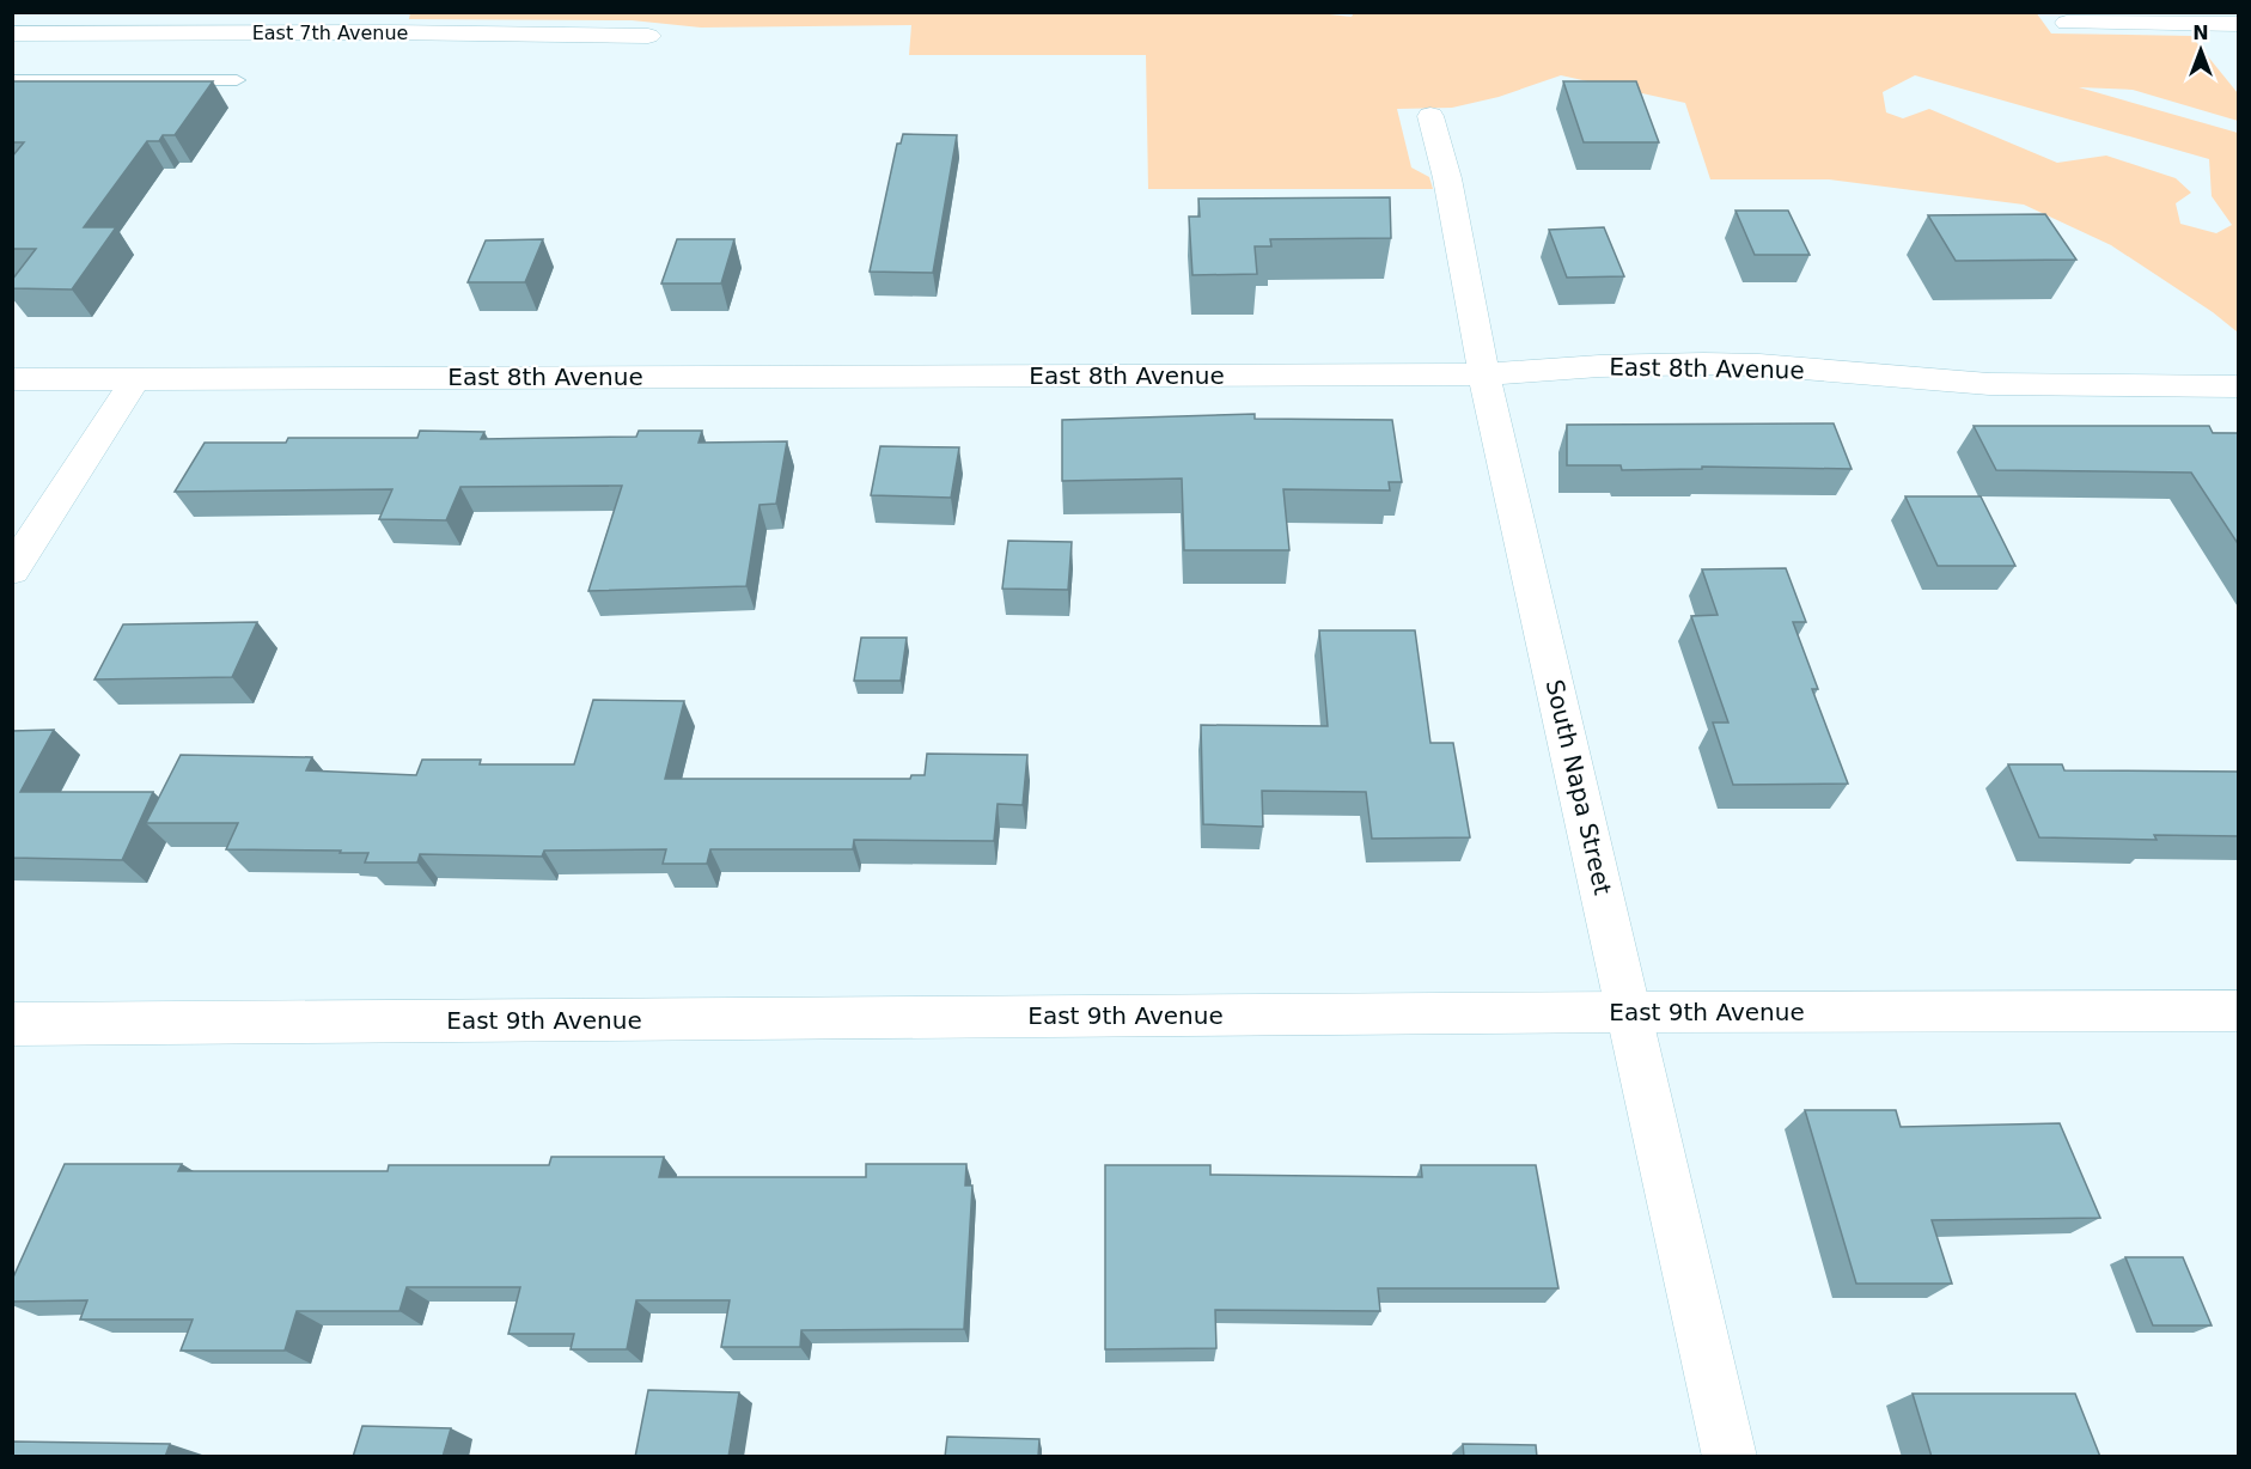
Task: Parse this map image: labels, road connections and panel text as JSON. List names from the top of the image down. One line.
{"streets":{"street":["East 7th Avenue","East 8th Avenue","South Napa Street","East 9th Avenue"]},"crossings":[["East 8th Avenue","South Napa Street"],["South Napa Street","East 9th Avenue"]],"north":"top"}
